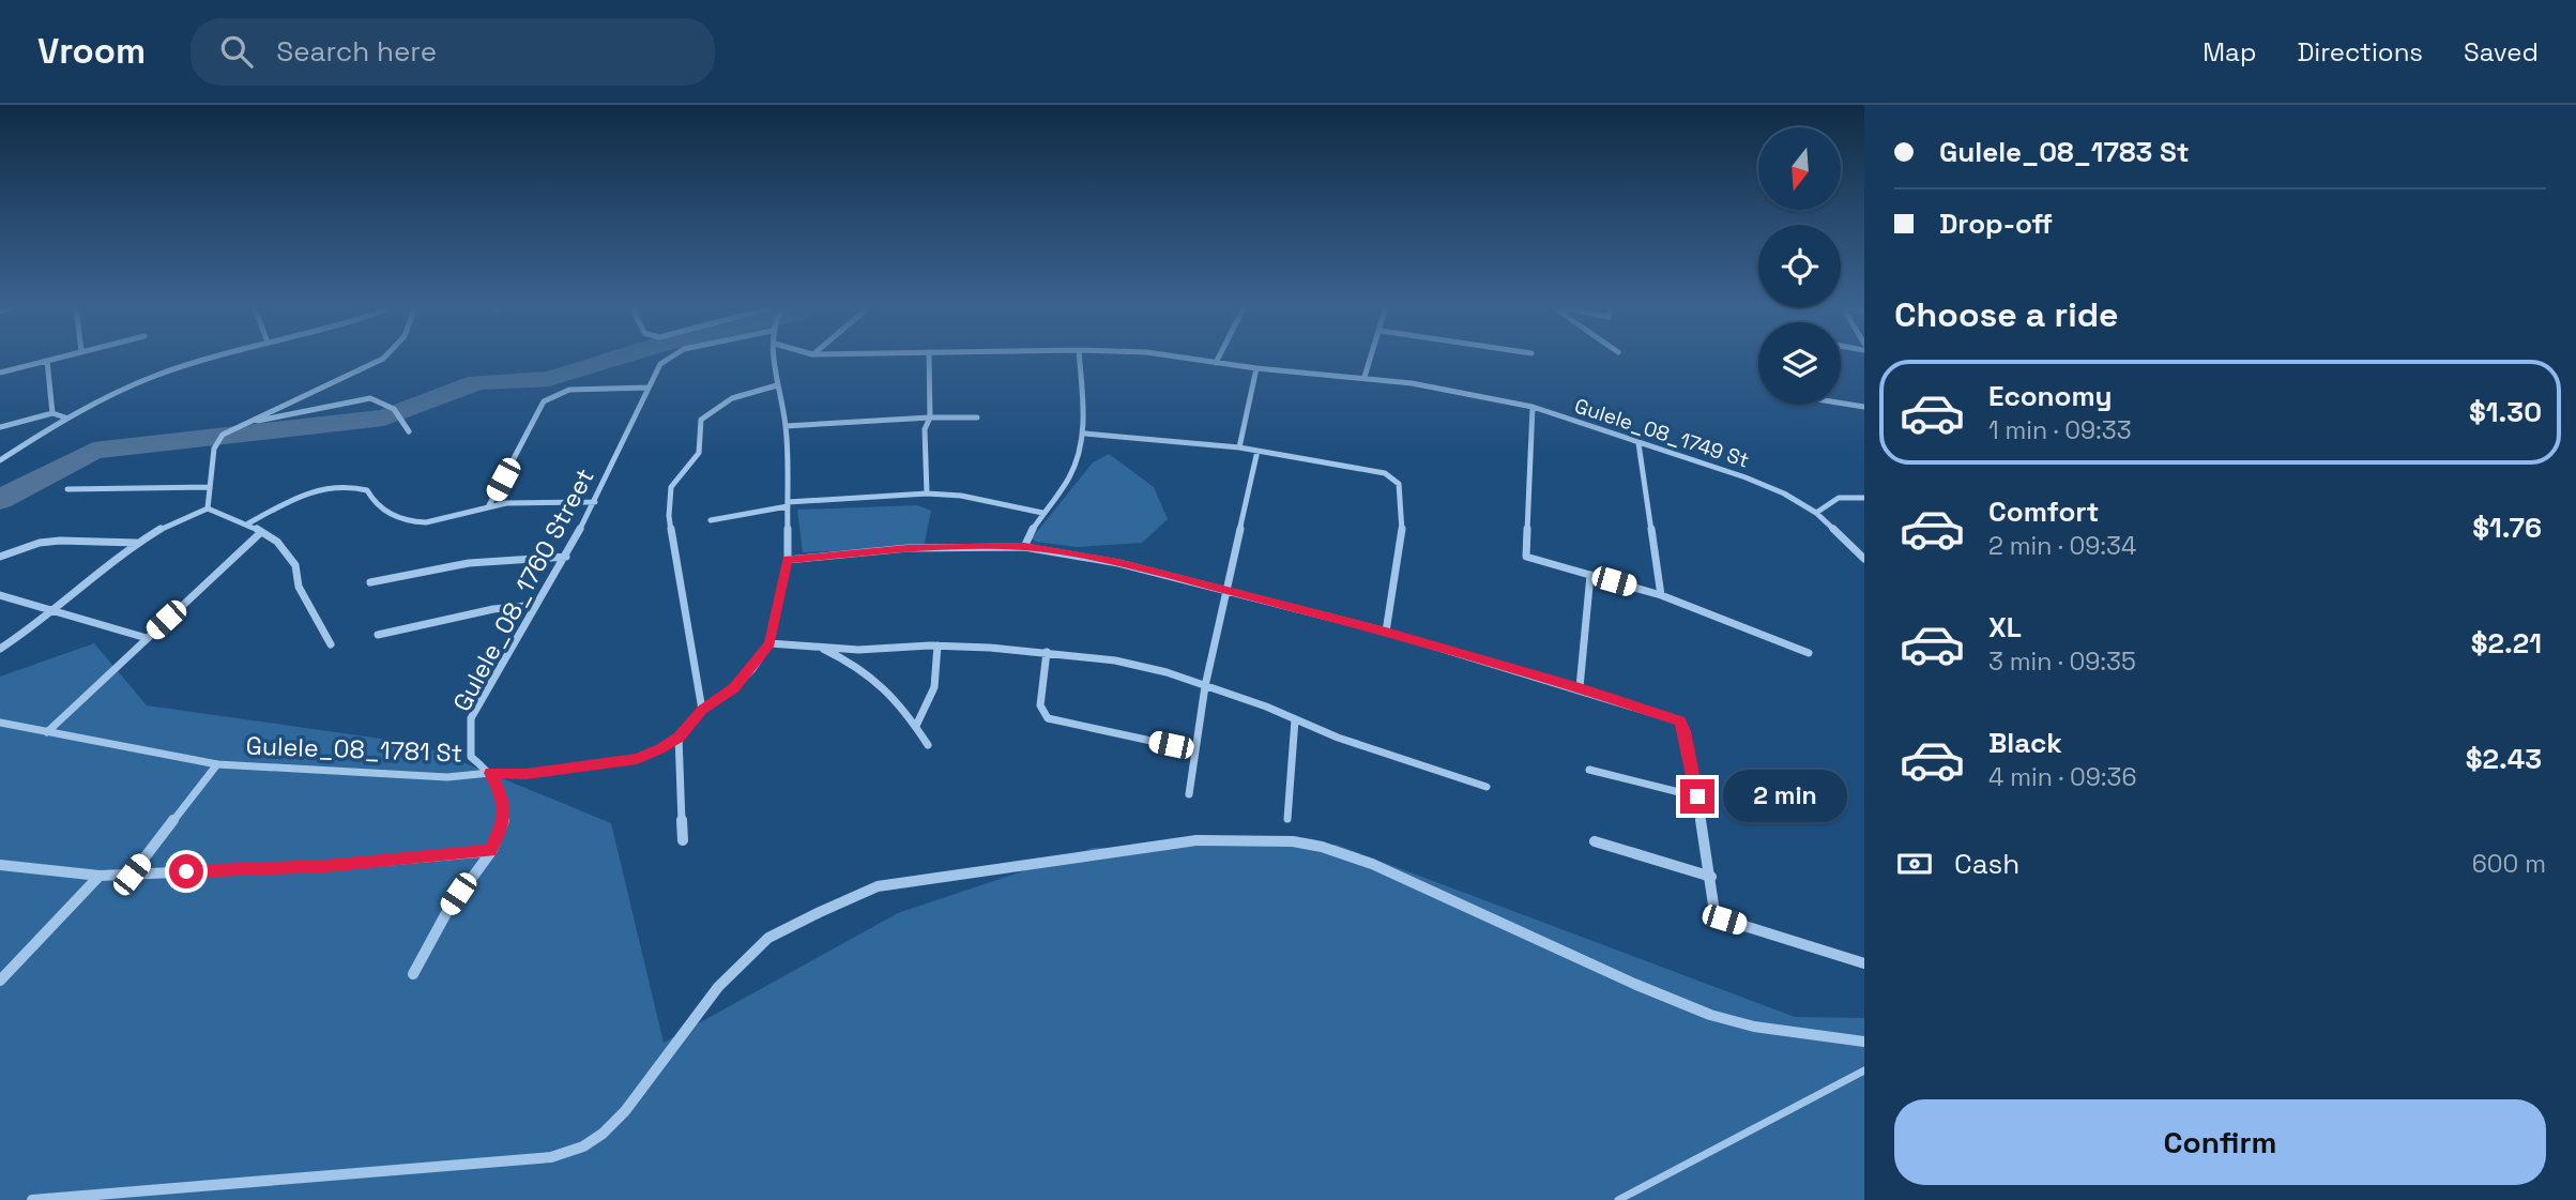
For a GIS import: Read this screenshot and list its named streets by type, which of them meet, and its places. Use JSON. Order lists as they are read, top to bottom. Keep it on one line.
{"streets":{"street":["Gulele_08_1749 St","Gulele_08_1760 Street","Gulele_08_1781 St"]},"crossings":[["Gulele_08_1760 Street","Gulele_08_1781 St"]],"north":"bottom","page":{"header":"Vroom","search":"Search here","nav":["Map","Directions","Saved"],"banner":["Gulele_08_1783 St","Drop-off"],"heading":"Choose a ride","list":[{"name":"Economy","note":"1 min · 09:33","value":"$1.30"},{"name":"Comfort","note":"2 min · 09:34","value":"$1.76"},{"name":"XL","note":"3 min · 09:35","value":"$2.21"},{"name":"Black","note":"4 min · 09:36","value":"$2.43"}],"bubble":"2 min","pay":["Cash","600 m"],"buttons":"Confirm"}}
